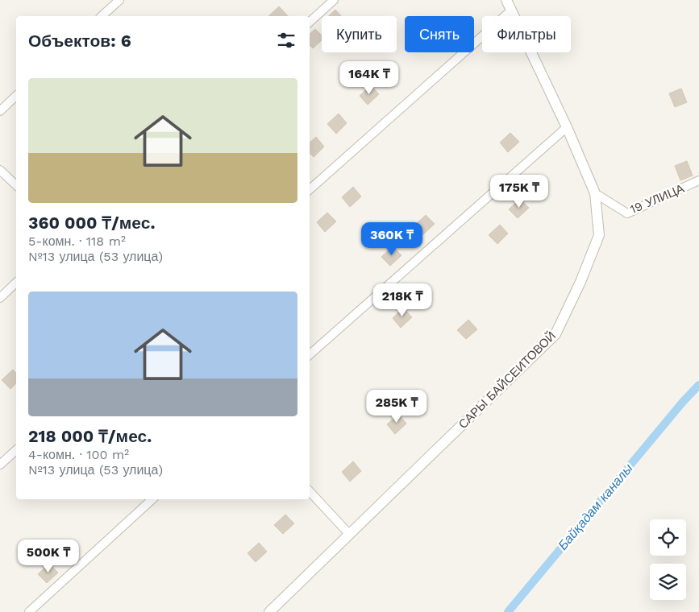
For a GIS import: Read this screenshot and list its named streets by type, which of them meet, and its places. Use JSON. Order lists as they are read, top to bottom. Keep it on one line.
{"streets":{"street":["19 УЛИЦА","САРЫ БАЙСЕИТОВОЙ"]},"crossings":[["19 УЛИЦА","САРЫ БАЙСЕИТОВОЙ"]],"water":["Байқадам каналы"],"page":{"chip":["Купить","Снять","Фильтры"],"heading":"Объектов: 6","price":["164K ₸","175K ₸","360K ₸","218K ₸","285K ₸","500K ₸"],"list":[{"name":"360 000 ₸/мес.","note":"5-комн. · 118 m² · №13 улица (53 улица)"},{"name":"218 000 ₸/мес.","note":"4-комн. · 100 m² · №13 улица (53 улица)"}]}}
